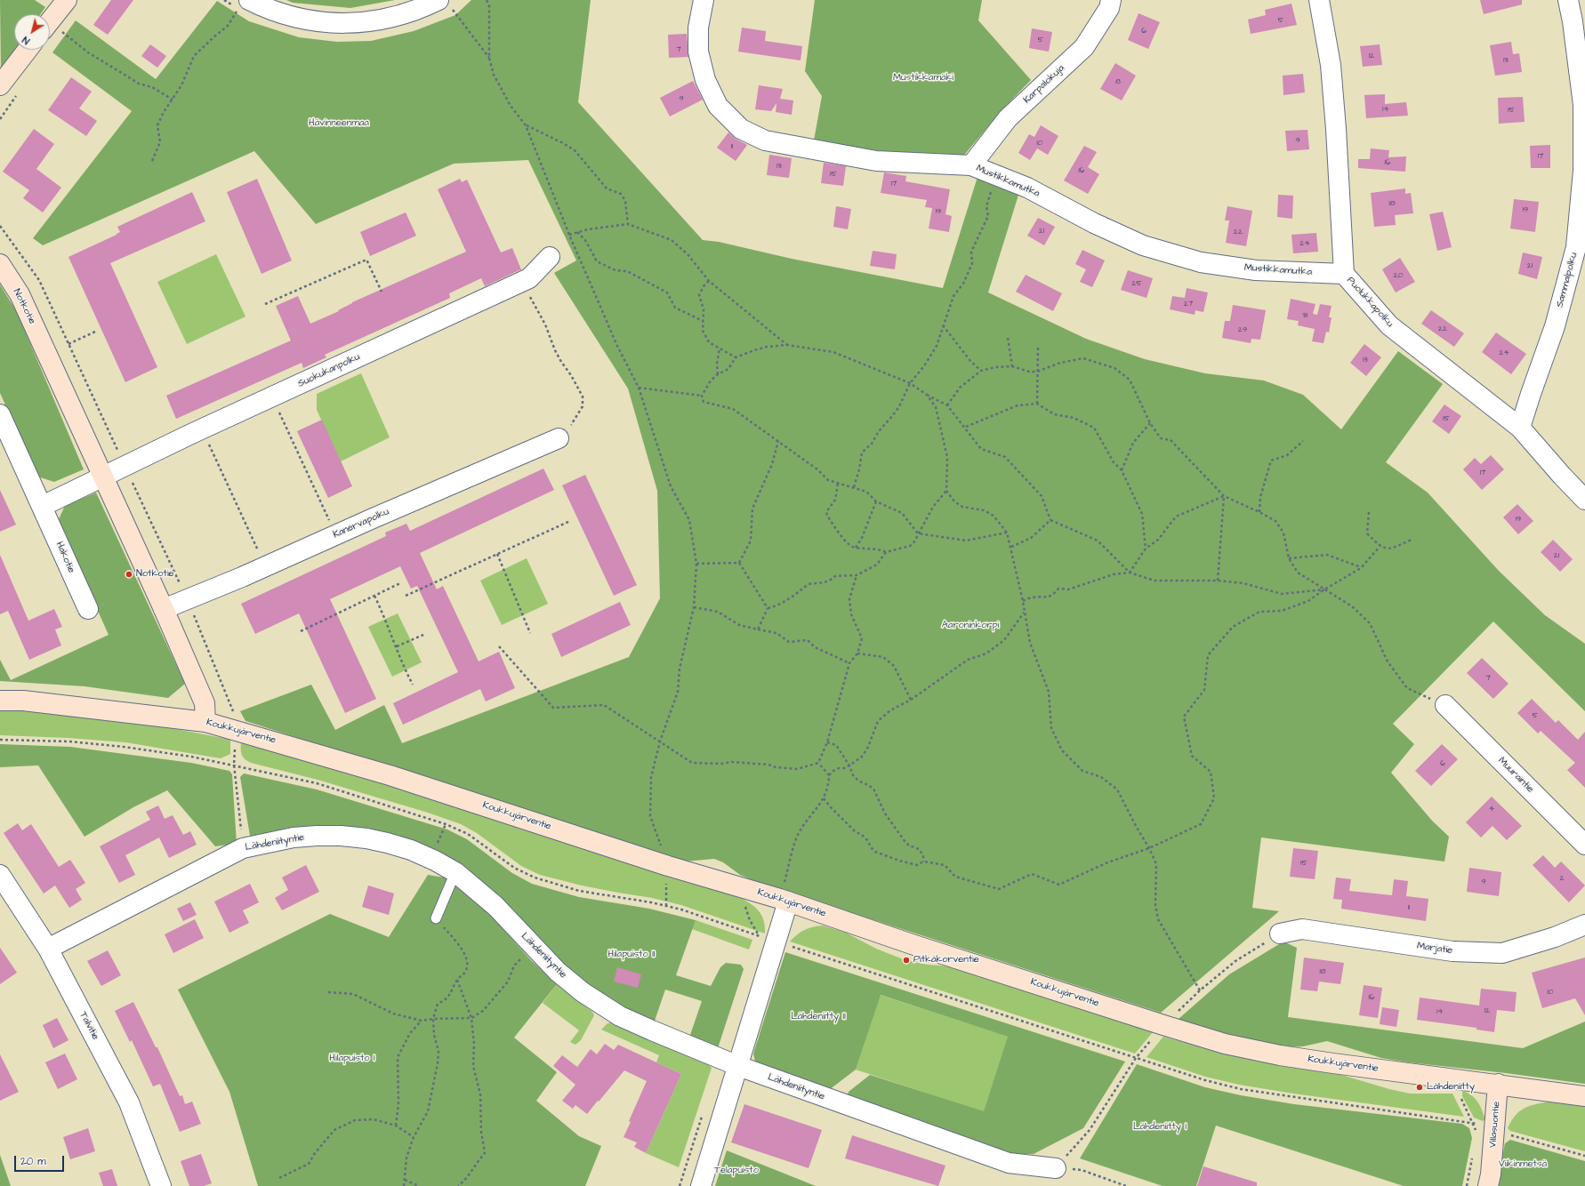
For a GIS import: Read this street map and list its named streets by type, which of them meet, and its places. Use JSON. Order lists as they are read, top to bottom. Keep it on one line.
{"streets":{"street":["Karpalokuja","Mustikkamutka","Sammalpolku","Puolukkapolku","Notkotie","Suokukanpolku","Kanervapolku","Hakotie","Koukkujärventie","Muuraintie","Lähdeniityntie","Marjatie","Talvitie","Villasuontie"]},"crossings":[["Karpalokuja","Mustikkamutka"],["Mustikkamutka","Puolukkapolku"],["Sammalpolku","Puolukkapolku"],["Notkotie","Suokukanpolku"],["Notkotie","Kanervapolku"],["Notkotie","Koukkujärventie"],["Koukkujärventie","Villasuontie"],["Lähdeniityntie","Talvitie"]],"parks":["Mustikkamäki","Hävinneenmaa","Aaroninkorpi","Hilapuisto II","Lähdeniitty II","Hilapuisto I","Lähdeniitty I","Viikinmetsä","Telapuisto"],"places":["Notkotie","Pitkäkorventie","Lähdeniitty"],"house_numbers":["5","6","5","7","12","13","8","9","14","15","9","10","11","17","16","13","16","15","17","18","19","19","21","22","24","21","20","25","27","31","22","29","24","13","15","17","19","21","7","5","6","4","15","2","9","11","18","10","16","12","14"],"scale_bar":"20 m","north":"bottom left"}
